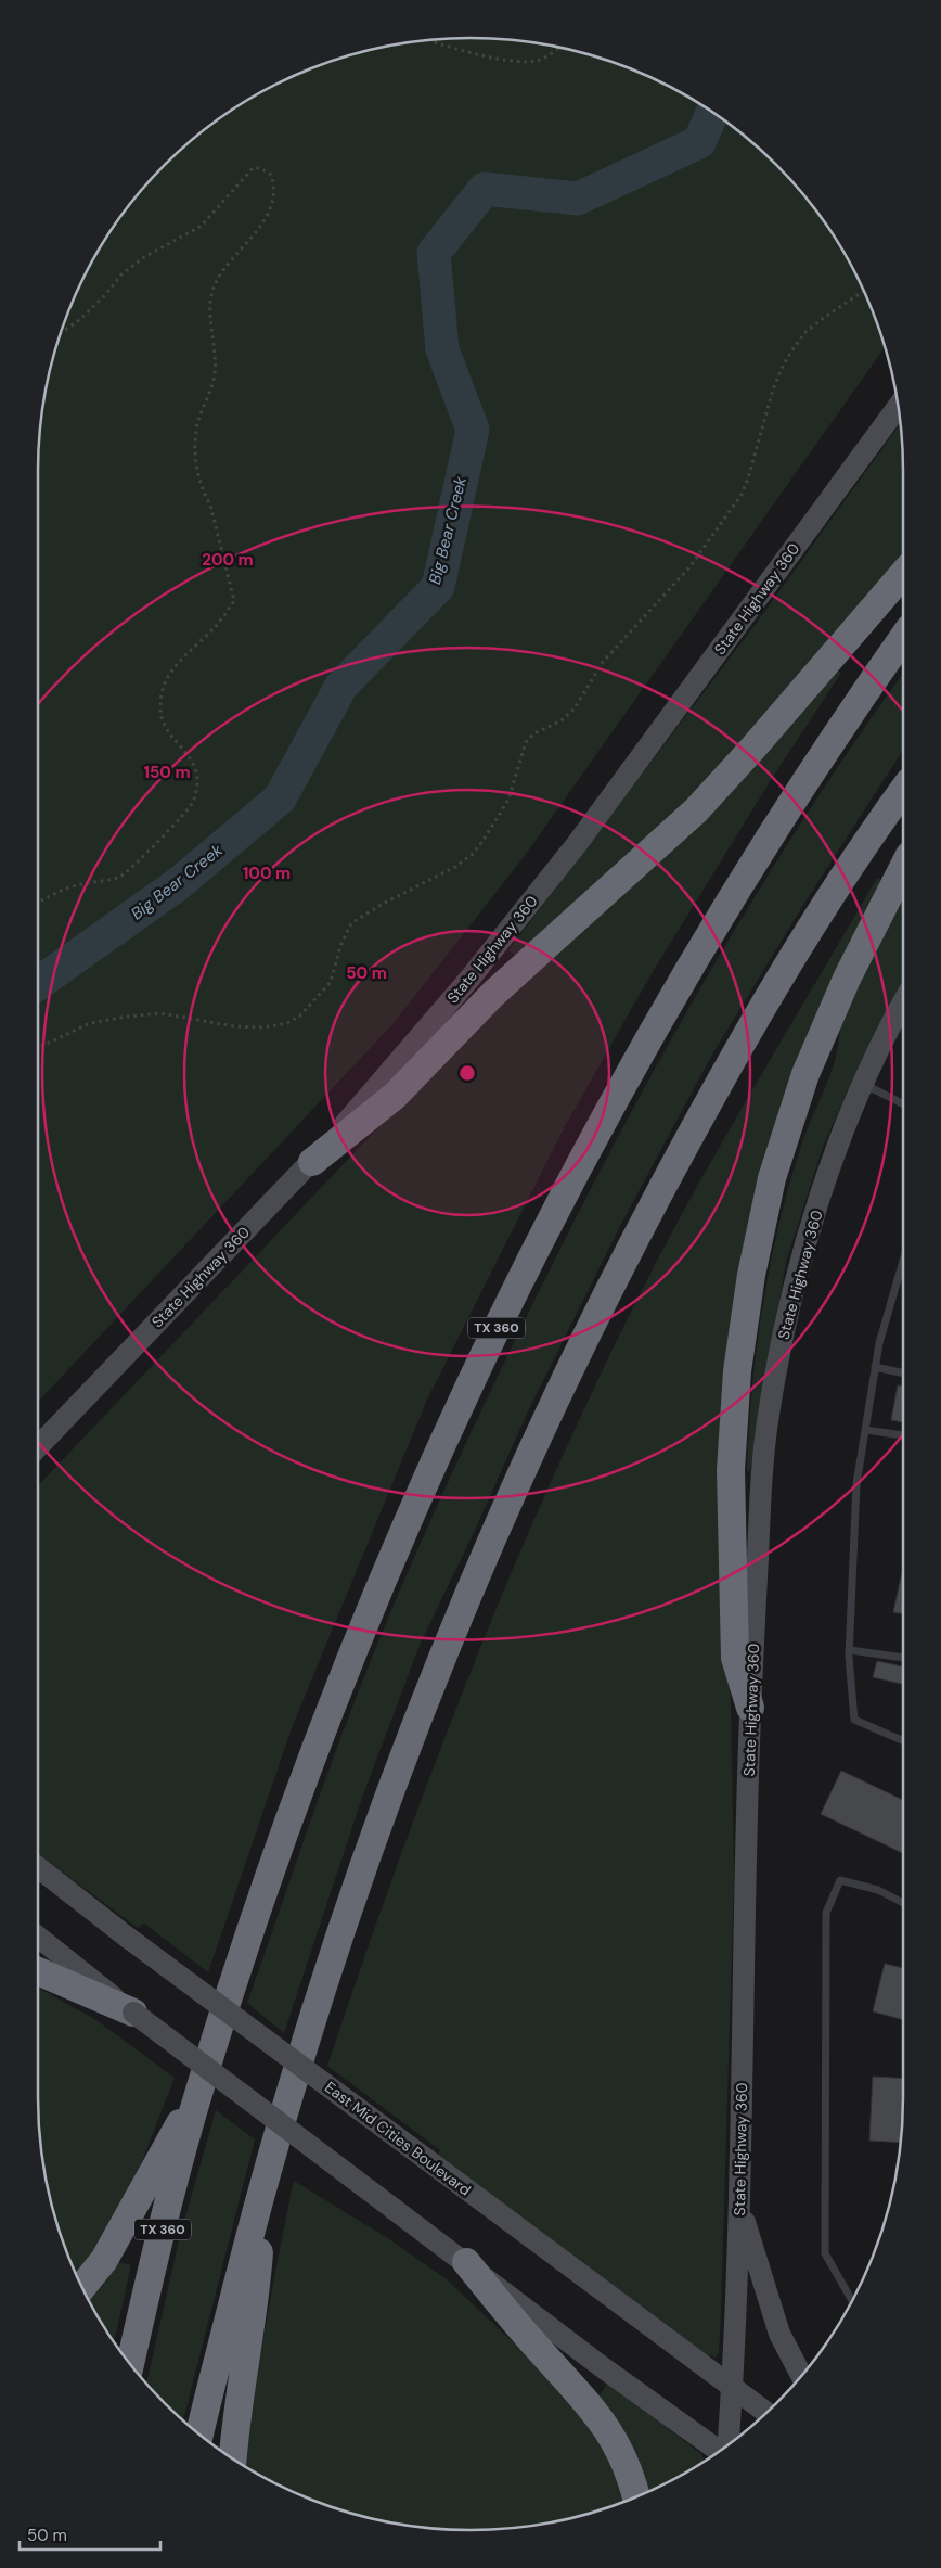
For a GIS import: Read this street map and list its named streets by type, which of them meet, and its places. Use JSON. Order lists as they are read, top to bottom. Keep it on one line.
{"streets":{"highway":["TX 360"],"main road":["State Highway 360","East Mid Cities Boulevard"]},"crossings":[["State Highway 360","East Mid Cities Boulevard"]],"water":["Big Bear Creek"],"scale_bar":"50 m","rings":["200 m","150 m","100 m","50 m"]}
